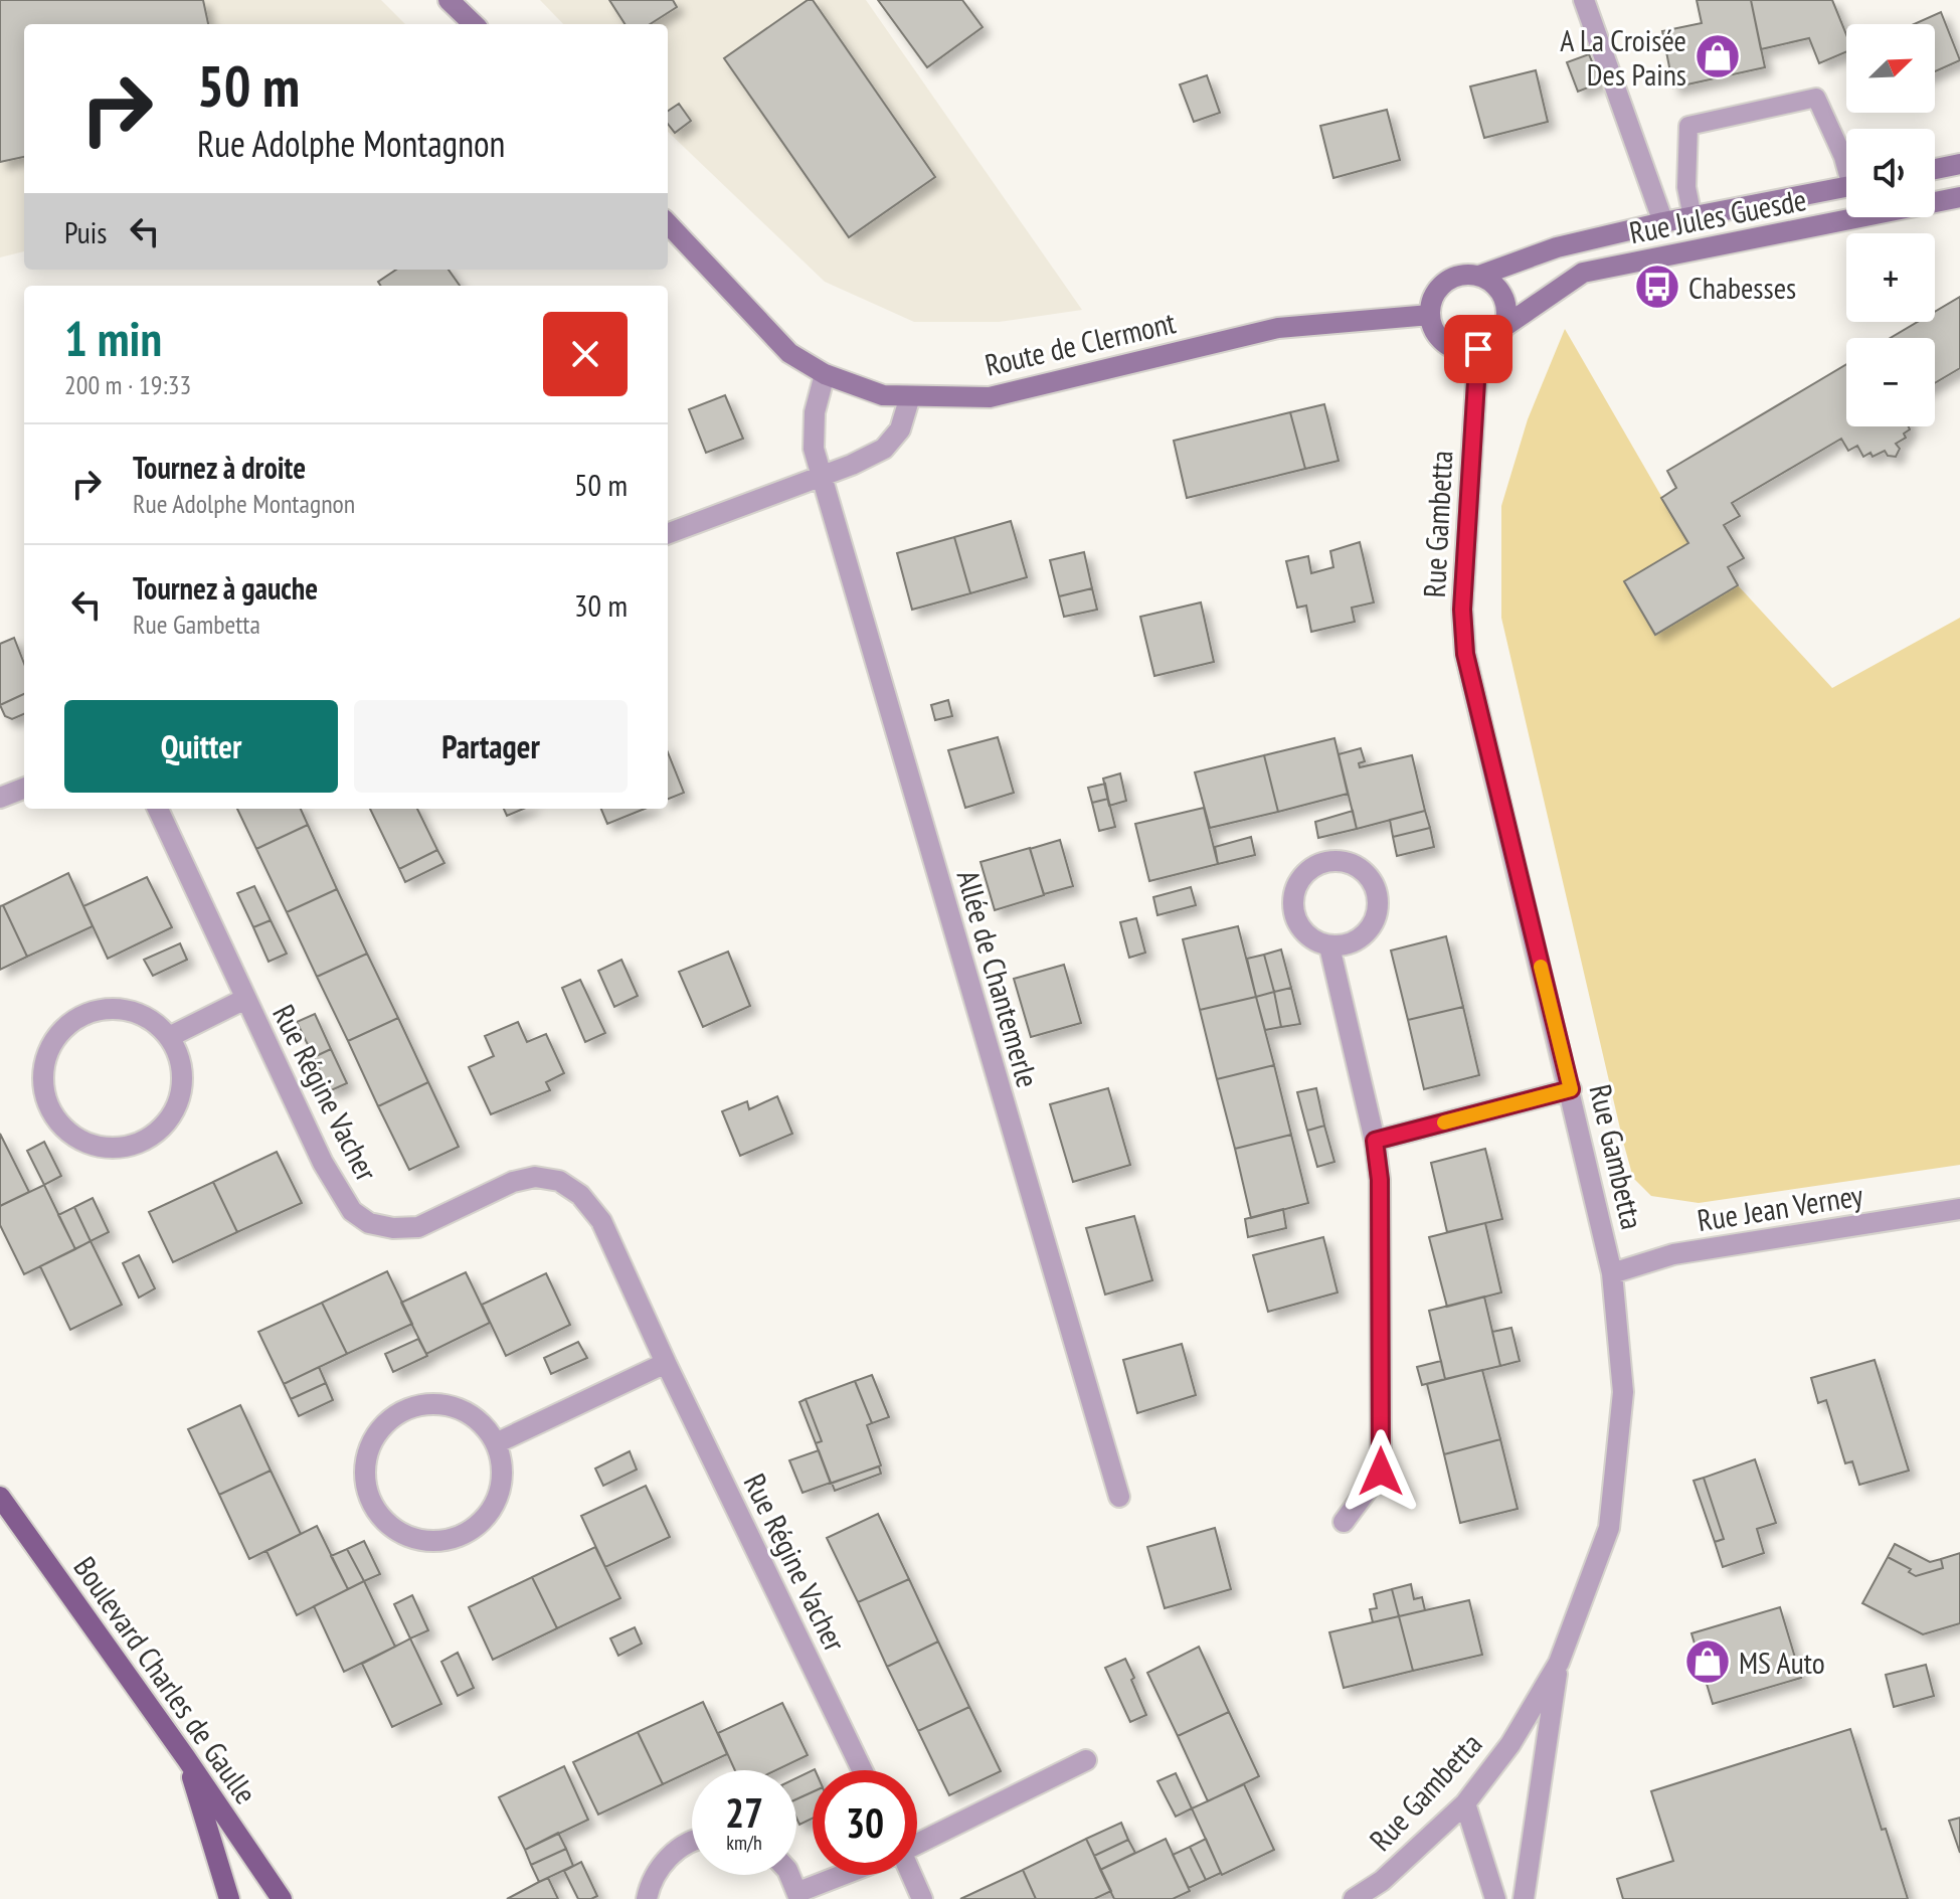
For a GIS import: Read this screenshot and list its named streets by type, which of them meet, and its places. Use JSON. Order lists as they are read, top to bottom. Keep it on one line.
{"streets":{"main road":["Rue Jules Guesde","Route de Clermont","Boulevard Charles de Gaulle"],"street":["Rue Gambetta","Allée de Chantemerle","Rue Régine Vacher","Rue Jean Verney"]},"crossings":[["Rue Jules Guesde","Route de Clermont"],["Rue Jules Guesde","Rue Gambetta"],["Route de Clermont","Rue Gambetta"],["Route de Clermont","Allée de Chantemerle"],["Rue Gambetta","Rue Jean Verney"]],"places":{"shop":["A La Croisée Des Pains","MS Auto"],"bus stop":["Chabesses"]},"north":"top right","page":{"map_buttons":["+","−"],"turn":["50 m","Rue Adolphe Montagnon"],"then":"Puis","heading":["1 min","200 m · 19:33"],"list":[{"name":"Tournez à droite","note":"Rue Adolphe Montagnon","value":"50 m"},{"name":"Tournez à gauche","note":"Rue Gambetta","value":"30 m"}],"buttons":["Quitter","Partager"],"speed":"27 km/h","limit":"30"}}
